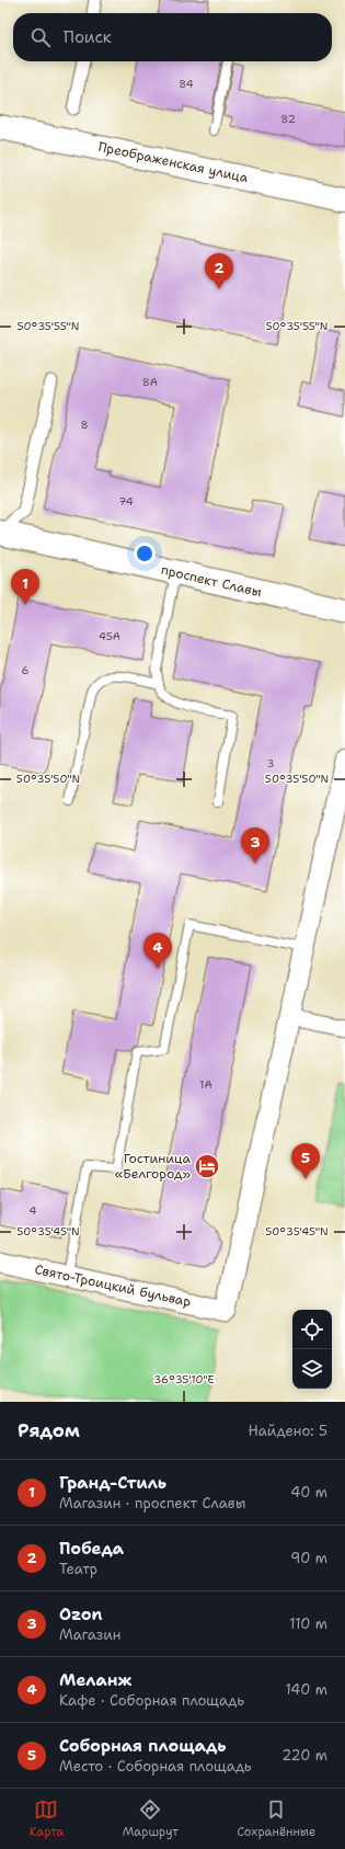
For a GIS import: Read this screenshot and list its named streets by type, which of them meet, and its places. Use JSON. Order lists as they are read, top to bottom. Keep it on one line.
{"streets":{"main road":["Преображенская улица","проспект Славы"],"street":["Свято-Троицкий бульвар"]},"places":{"hotel":["Гостиница «Белгород»"]},"house_numbers":["84","82","8А","8","74","45А","6","3","1А","4"],"page":{"search":"Поиск","pins":["2","1","3","4","5"],"heading":["Рядом","Найдено: 5"],"list":[{"mark":"1","name":"Гранд-Стиль","note":"Магазин · проспект Славы","value":"40 m"},{"mark":"2","name":"Победа","note":"Театр","value":"90 m"},{"mark":"3","name":"Ozon","note":"Магазин","value":"110 m"},{"mark":"4","name":"Меланж","note":"Кафе · Соборная площадь","value":"140 m"},{"mark":"5","name":"Соборная площадь","note":"Место · Соборная площадь","value":"220 m"}],"nav":["Карта","Маршрут","Сохранённые"]},"coordinates":["50°35'55\"N","50°35'50\"N","50°35'45\"N","36°35'10\"E"]}
